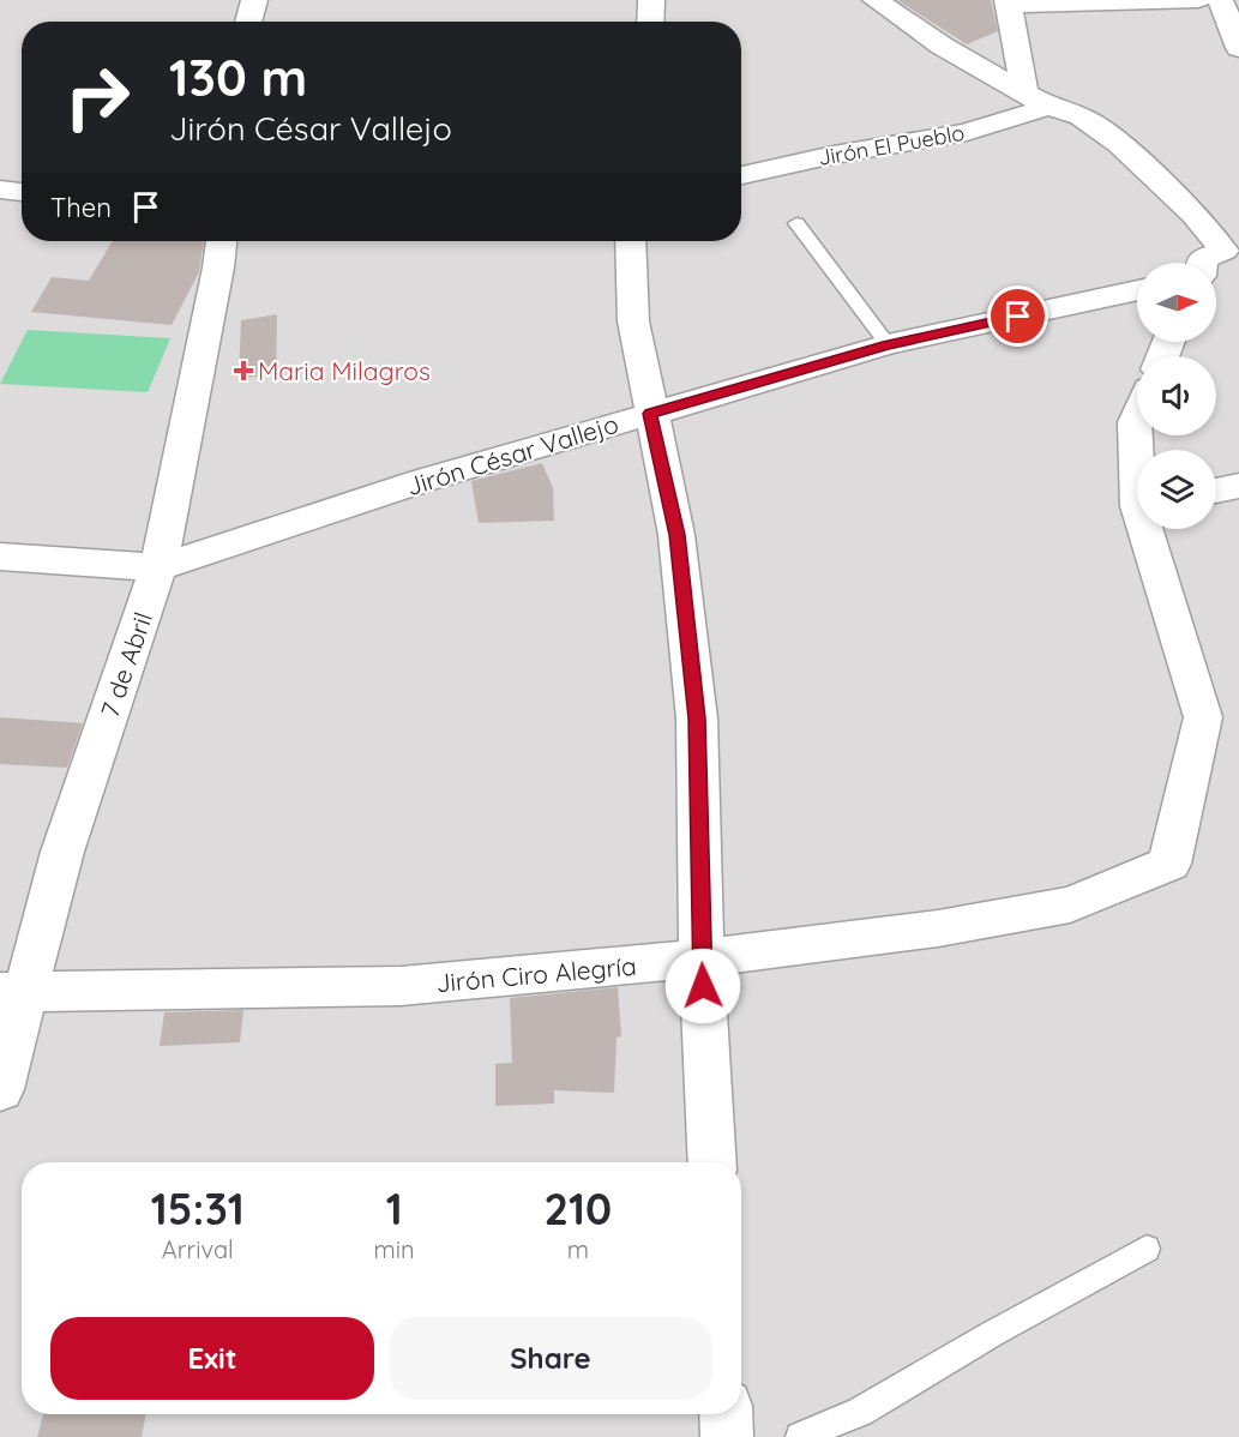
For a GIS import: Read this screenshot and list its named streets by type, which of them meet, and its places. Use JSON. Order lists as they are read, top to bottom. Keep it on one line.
{"streets":{"street":["Jirón El Pueblo","Jirón César Vallejo","7 de Abril","Jirón Ciro Alegría"]},"crossings":[["Jirón César Vallejo","7 de Abril"],["7 de Abril","Jirón Ciro Alegría"]],"places":{"health":["Maria Milagros"]},"north":"right","page":{"turn":["130 m","Jirón César Vallejo"],"then":"Then","eta":["15:31","Arrival","1","min","210","m"],"buttons":["Exit","Share"]}}
